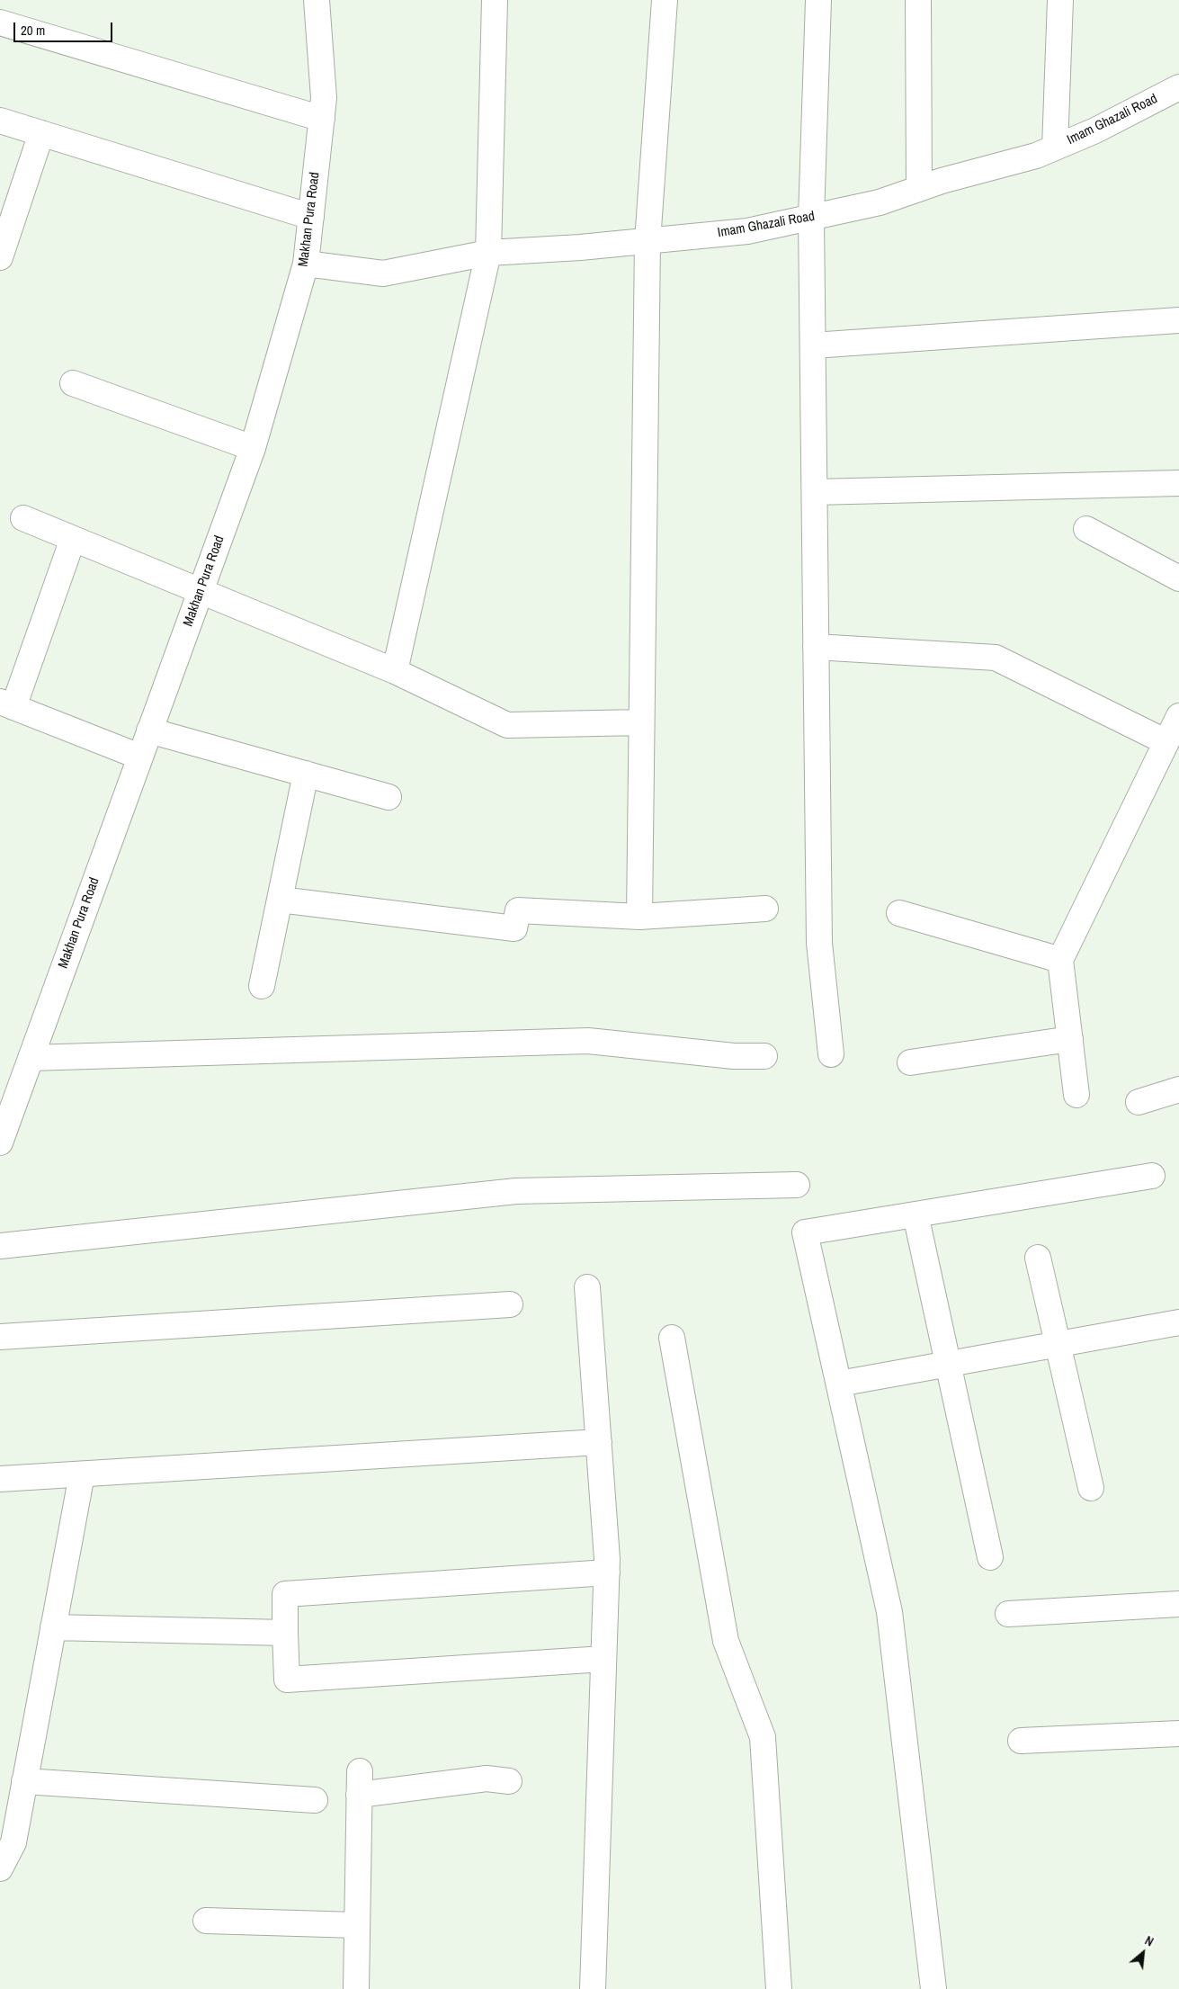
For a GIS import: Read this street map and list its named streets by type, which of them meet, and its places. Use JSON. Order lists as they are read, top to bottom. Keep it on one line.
{"streets":{"street":["Imam Ghazali Road","Makhan Pura Road"]},"crossings":[["Imam Ghazali Road","Makhan Pura Road"]],"scale_bar":"20 m","north":"top right"}
